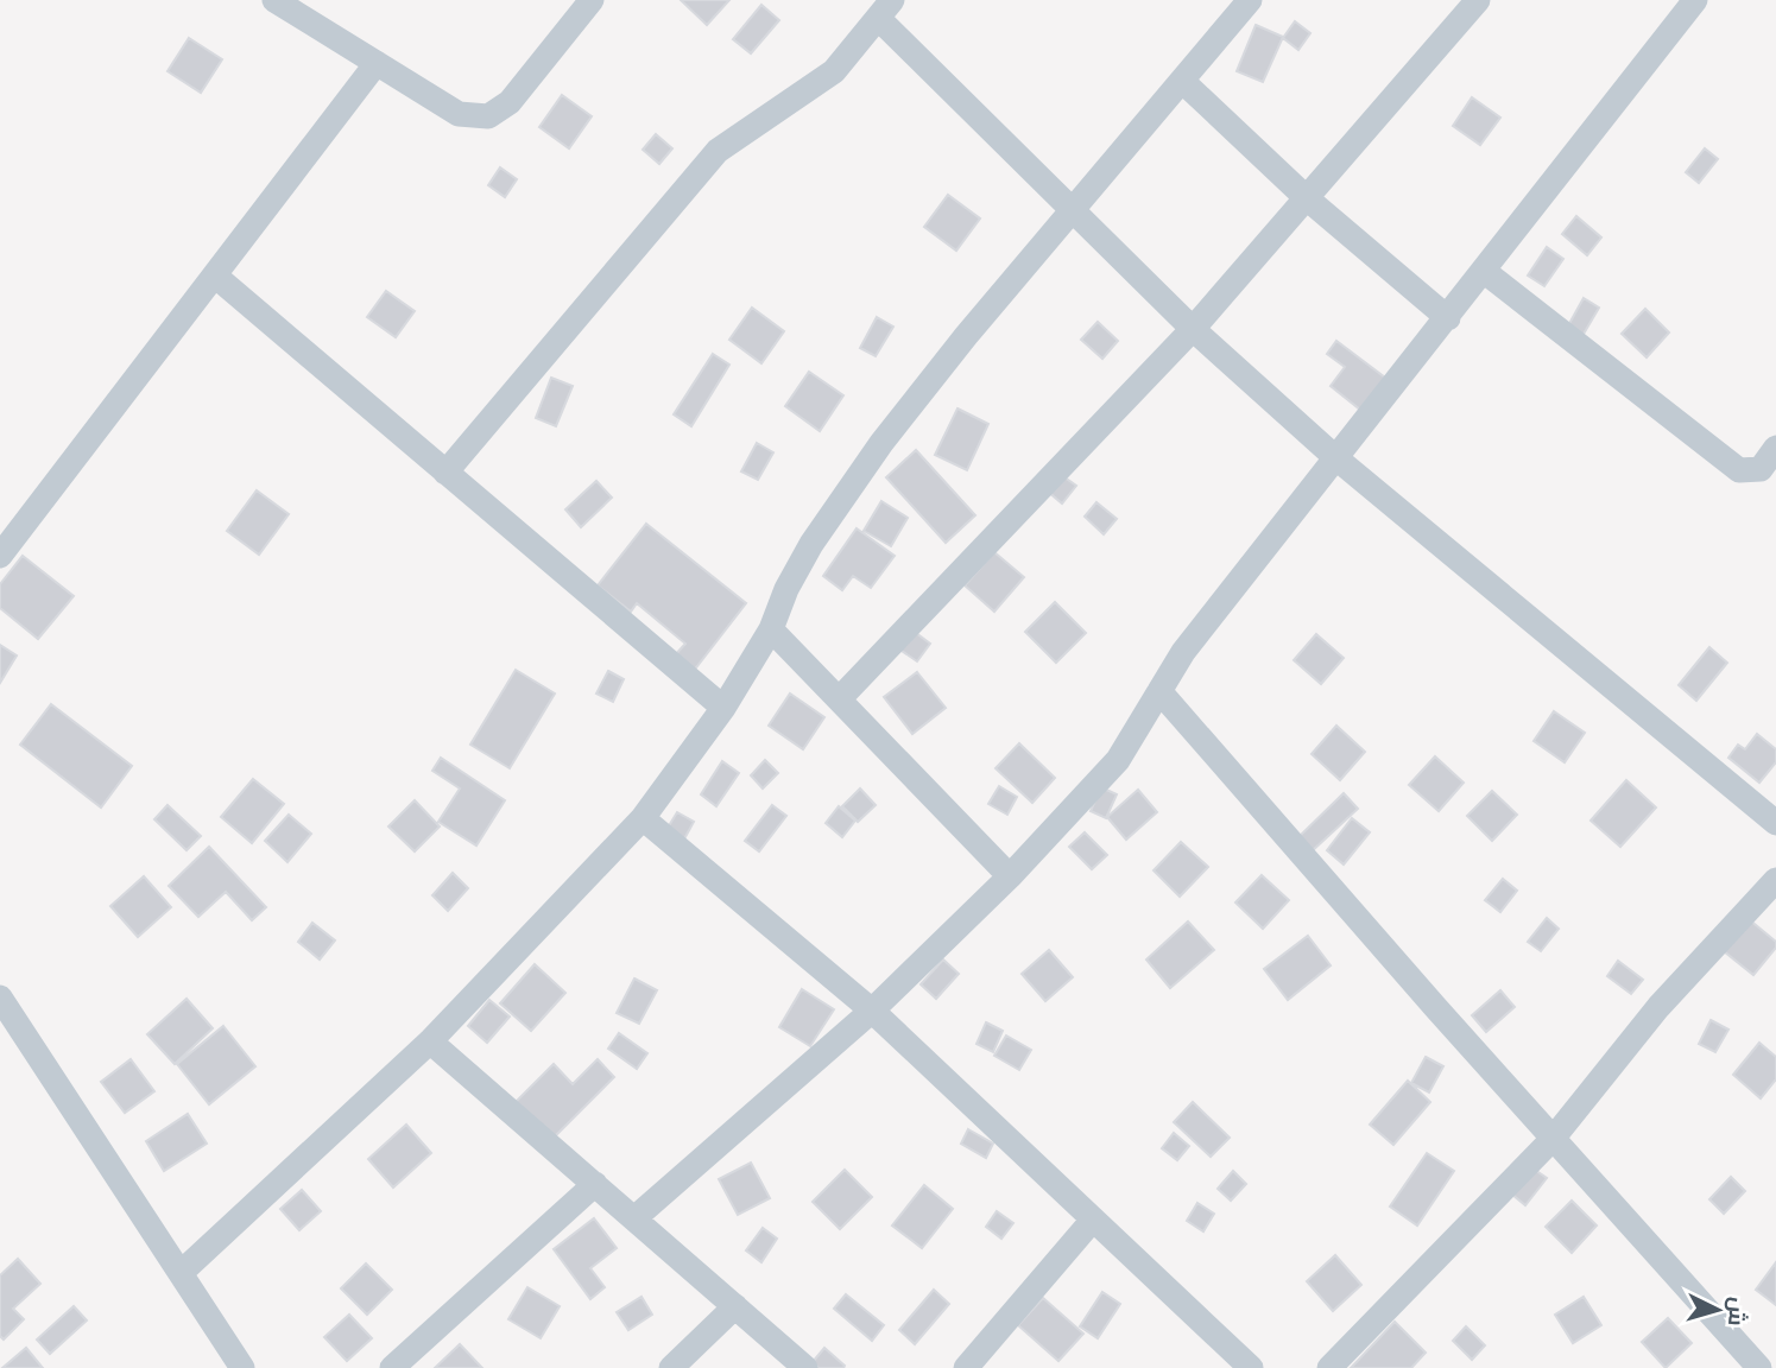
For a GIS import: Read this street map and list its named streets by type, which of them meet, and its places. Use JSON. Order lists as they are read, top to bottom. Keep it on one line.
{"north":"right"}
